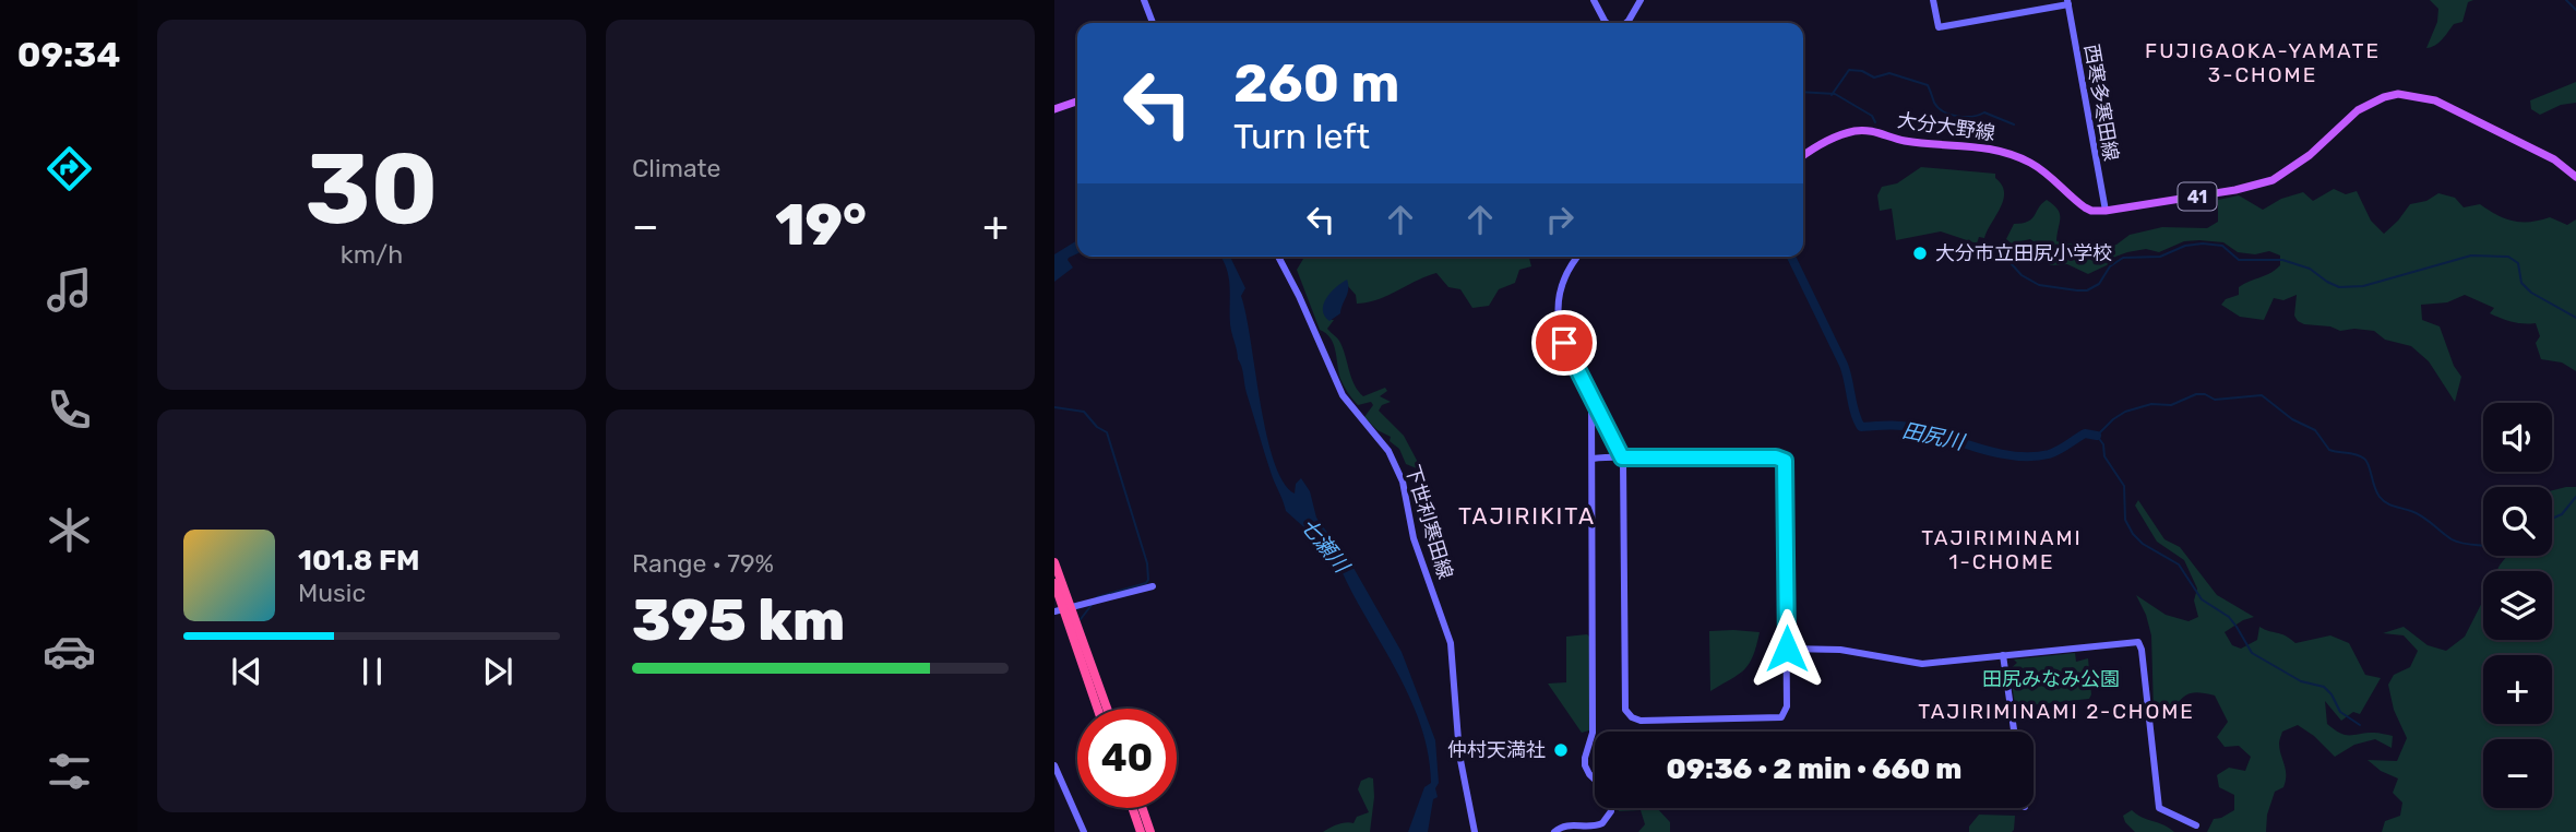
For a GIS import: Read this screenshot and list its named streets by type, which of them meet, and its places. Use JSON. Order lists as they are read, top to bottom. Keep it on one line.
{"streets":{"main road":["大分大野線","41"],"street":["西寒多寒田線","下世利寒田線"]},"crossings":[["西寒多寒田線","大分大野線"],["西寒多寒田線","41"],["大分大野線","41"]],"districts":["FUJIGAOKA-YAMATE 3-CHOME","TAJIRIKITA","TAJIRIMINAMI 1-CHOME","TAJIRIMINAMI 2-CHOME"],"water":["田尻川","七瀬川"],"parks":["田尻みなみ公園"],"places":["大分市立田尻小学校","仲村天満社"],"page":{"tabs":"09:34","tile":[["30","km/h"],"Climate",["Range · 79%","395 km"]],"turn":["260 m","Turn left"],"heat":["−","19°","+"],"map_buttons":["+","−"],"song":["101.8 FM","Music"],"limit":"40","trip":"09:36 · 2 min · 660 m"}}
